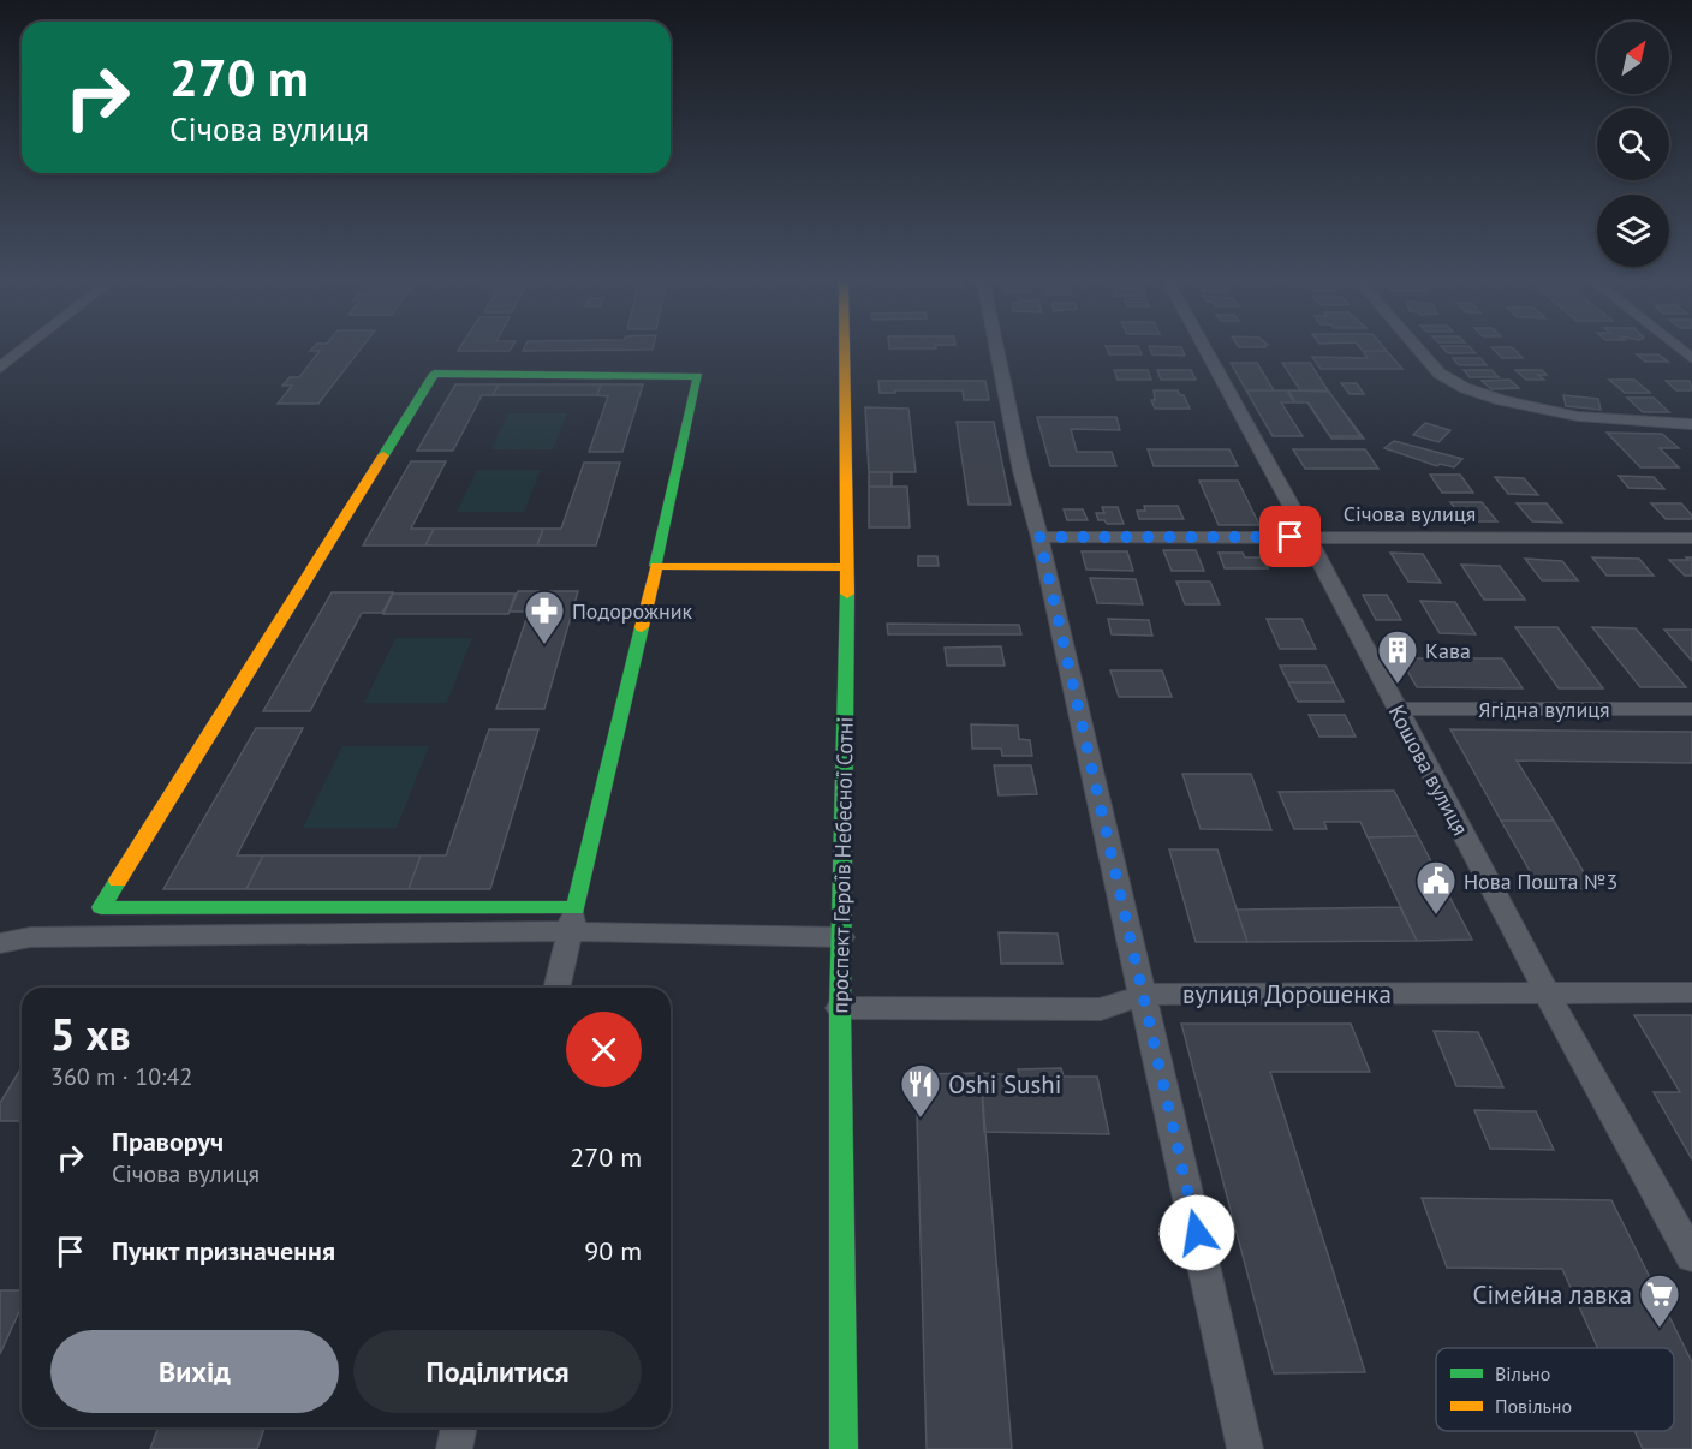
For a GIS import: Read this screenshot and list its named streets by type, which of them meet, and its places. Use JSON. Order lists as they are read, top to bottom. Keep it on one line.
{"streets":{"street":["Січова вулиця","Ягідна вулиця","Кошова вулиця","проспект Героїв Небесної Сотні","вулиця Дорошенка"]},"crossings":[["Січова вулиця","Кошова вулиця"],["Ягідна вулиця","Кошова вулиця"],["Кошова вулиця","вулиця Дорошенка"],["проспект Героїв Небесної Сотні","вулиця Дорошенка"]],"places":{"pharmacy":["Подорожник"],"building":["Кава"],"public building":["Нова Пошта №3"],"restaurant":["Oshi Sushi"],"supermarket":["Сімейна лавка"]},"legend":["Вільно","Повільно"],"north":"top right","page":{"turn":["270 m","Січова вулиця"],"heading":["5 хв","360 m · 10:42"],"list":[{"name":"Праворуч","note":"Січова вулиця","value":"270 m"},{"name":"Пункт призначення","value":"90 m"}],"buttons":["Вихід","Поділитися"]}}
